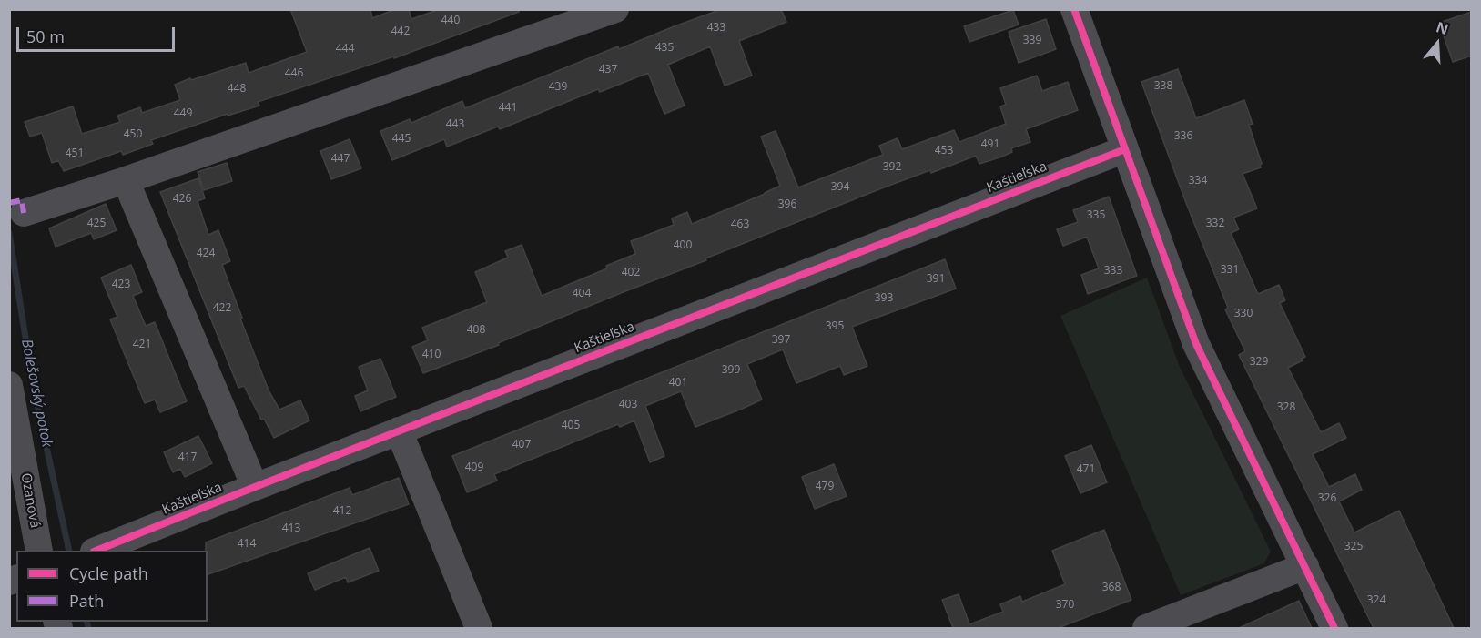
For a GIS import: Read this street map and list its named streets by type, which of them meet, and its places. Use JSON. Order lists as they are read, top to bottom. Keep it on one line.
{"streets":{"street":["Kaštieľska","Ozanová"]},"water":["Bolešovský potok"],"house_numbers":["440","433","442","339","435","444","437","446","338","439","448","441","449","443","450","336","445","491","453","451","447","392","334","394","426","396","335","425","332","463","400","424","331","333","402","391","423","404","393","422","330","395","408","397","421","410","329","399","401","403","328","405","407","417","409","471","479","326","412","413","414","325","368","324","370"],"legend":["Cycle path","Path"],"scale_bar":"50 m","north":"top"}
